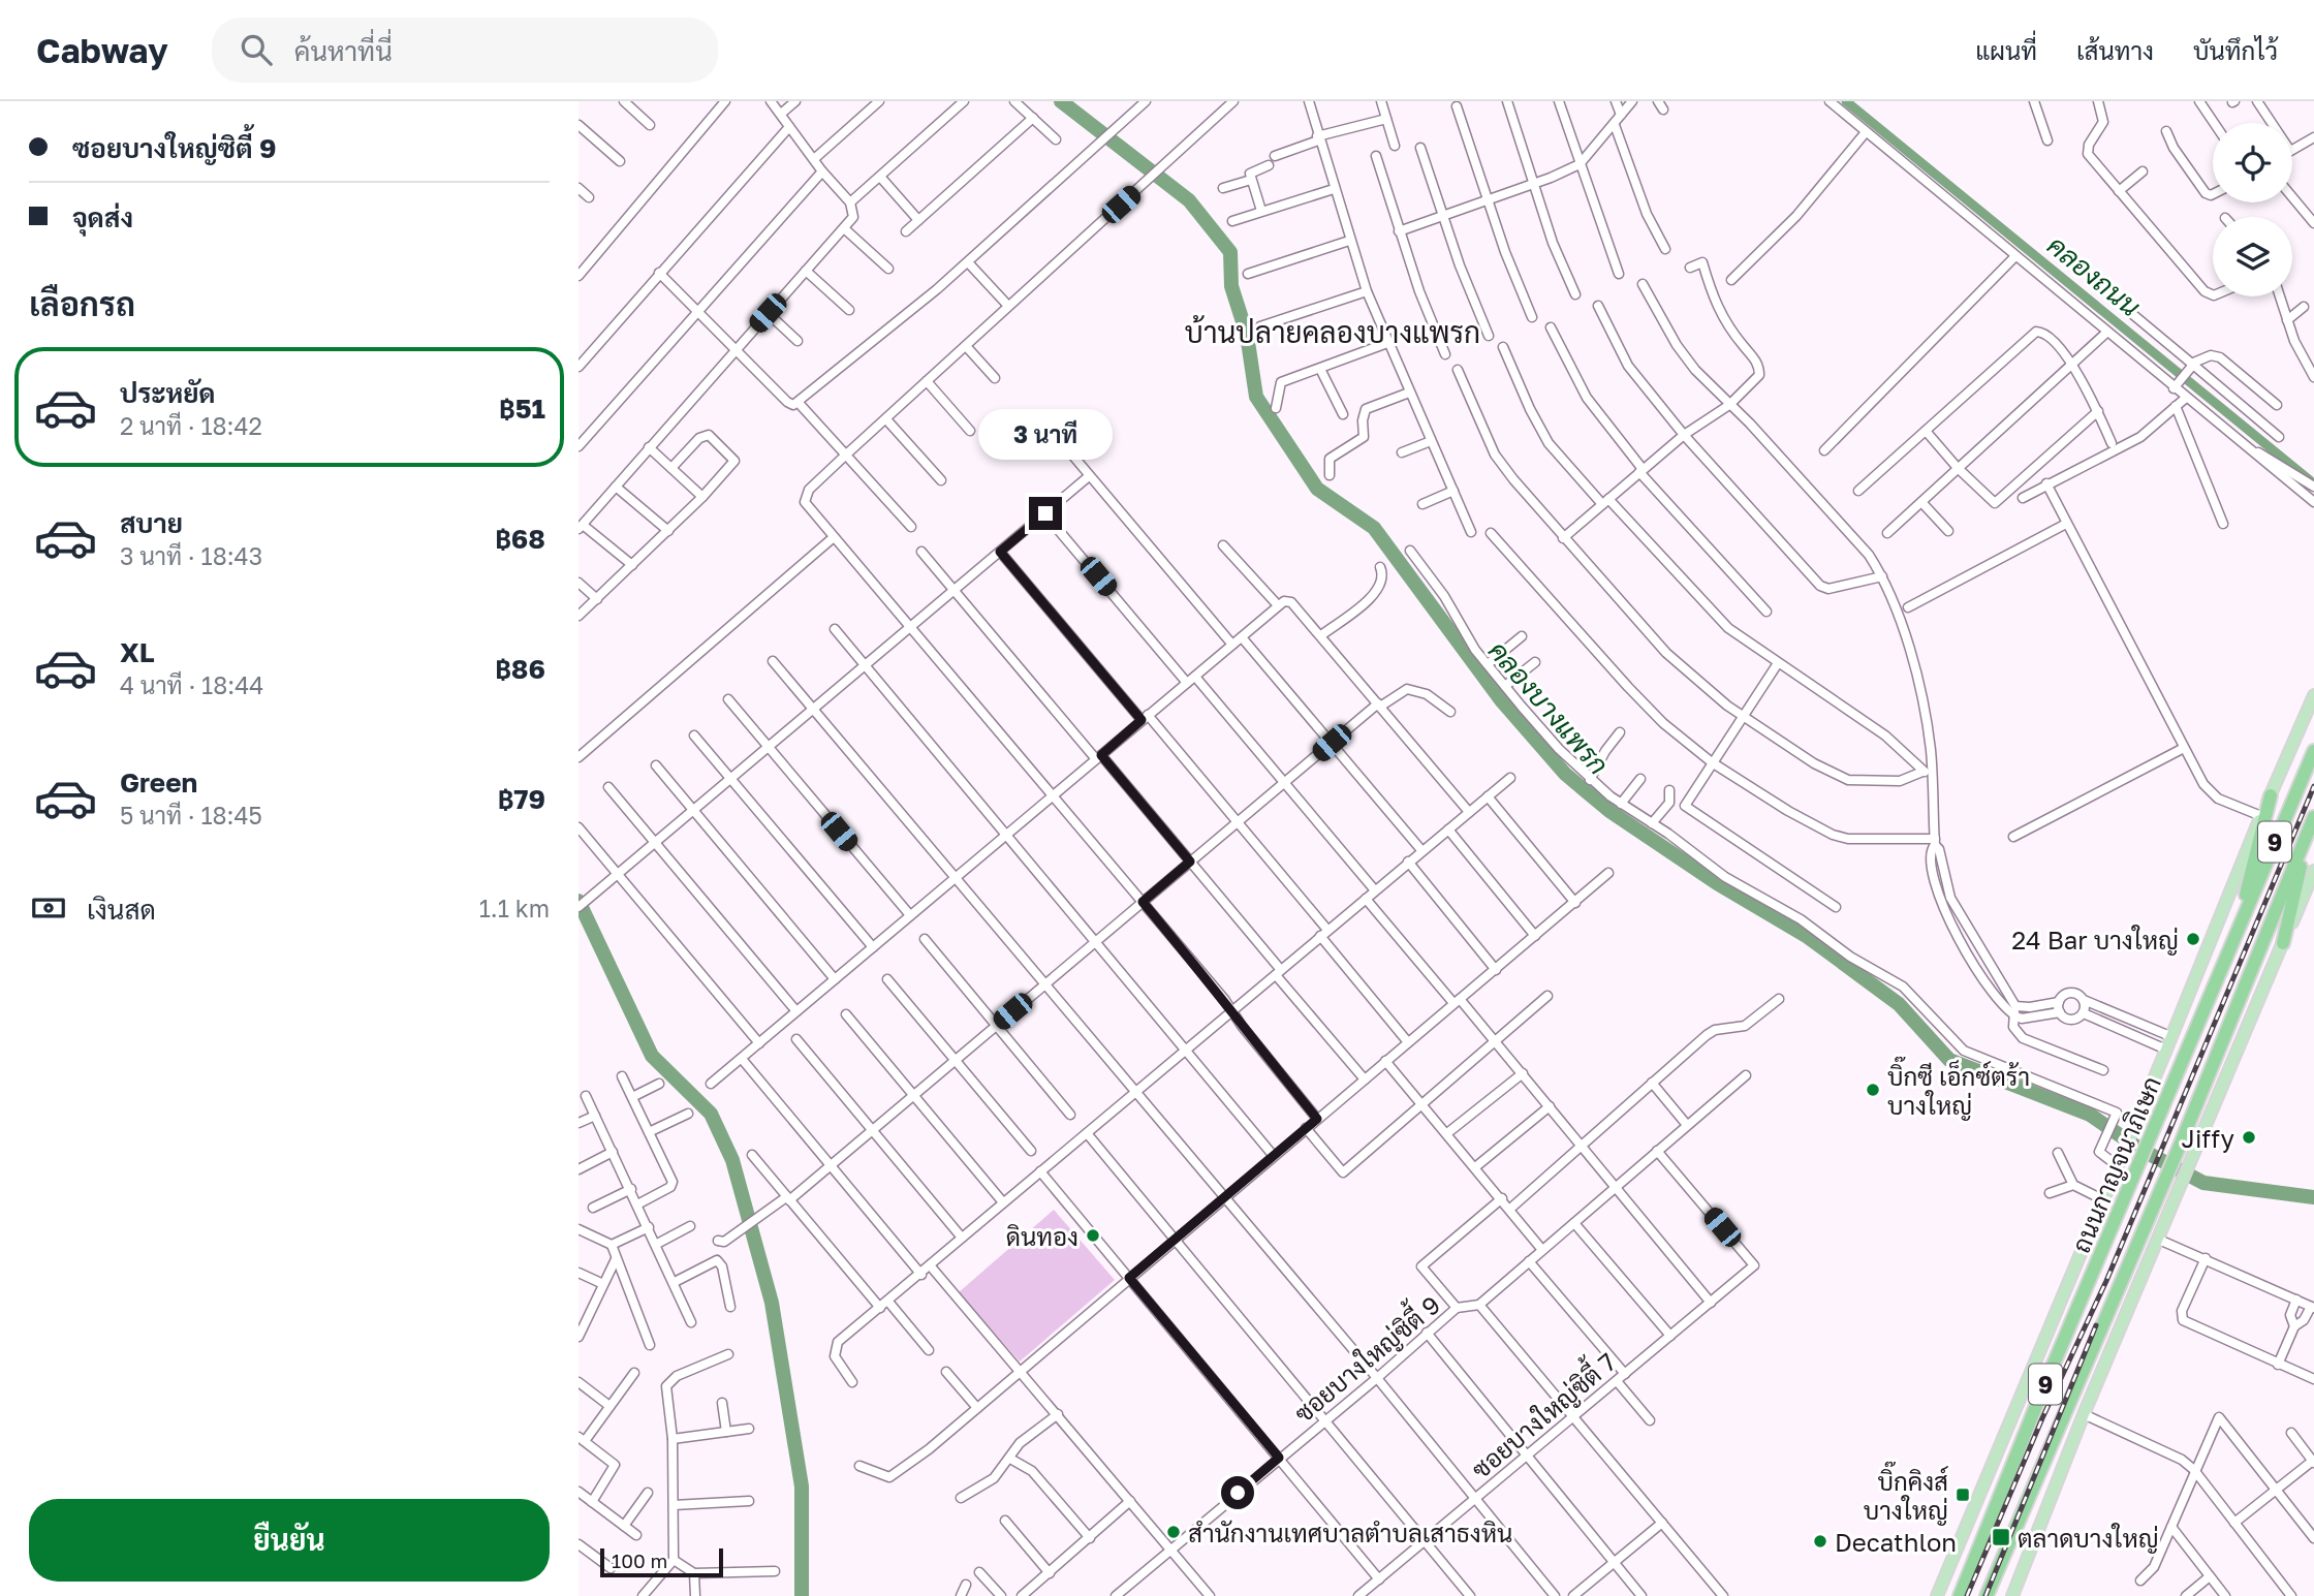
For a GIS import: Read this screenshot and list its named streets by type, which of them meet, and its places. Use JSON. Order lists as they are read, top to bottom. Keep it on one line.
{"streets":{"highway":["9","ถนนกาญจนาภิเษก"],"street":["ซอยบางใหญ่ซิตี้ 9","ซอยบางใหญ่ซิตี้ 7"]},"crossings":[["ซอยบางใหญ่ซิตี้ 9","ซอยบางใหญ่ซิตี้ 7"]],"districts":["บ้านปลายคลองบางแพรก"],"water":["คลองถนน","คลองบางแพรก"],"places":{"other":["24 Bar บางใหญ่","บิ๊กซี เอ็กซ์ตร้า บางใหญ่","Jiffy","ดินทอง","สำนักงานเทศบาลตำบลเสาธงหิน","Decathlon"],"transit":["บิ๊กคิงส์ บางใหญ่","ตลาดบางใหญ่"]},"scale_bar":"100 m","page":{"header":"Cabway","search":"ค้นหาที่นี่","nav":["แผนที่","เส้นทาง","บันทึกไว้"],"banner":["ซอยบางใหญ่ซิตี้ 9","จุดส่ง"],"heading":"เลือกรถ","list":[{"name":"ประหยัด","note":"2 นาที · 18:42","value":"฿51"},{"name":"สบาย","note":"3 นาที · 18:43","value":"฿68"},{"name":"XL","note":"4 นาที · 18:44","value":"฿86"},{"name":"Green","note":"5 นาที · 18:45","value":"฿79"}],"bubble":"3 นาที","pay":["เงินสด","1.1 km"],"buttons":"ยืนยัน","scale":"100 m"}}
